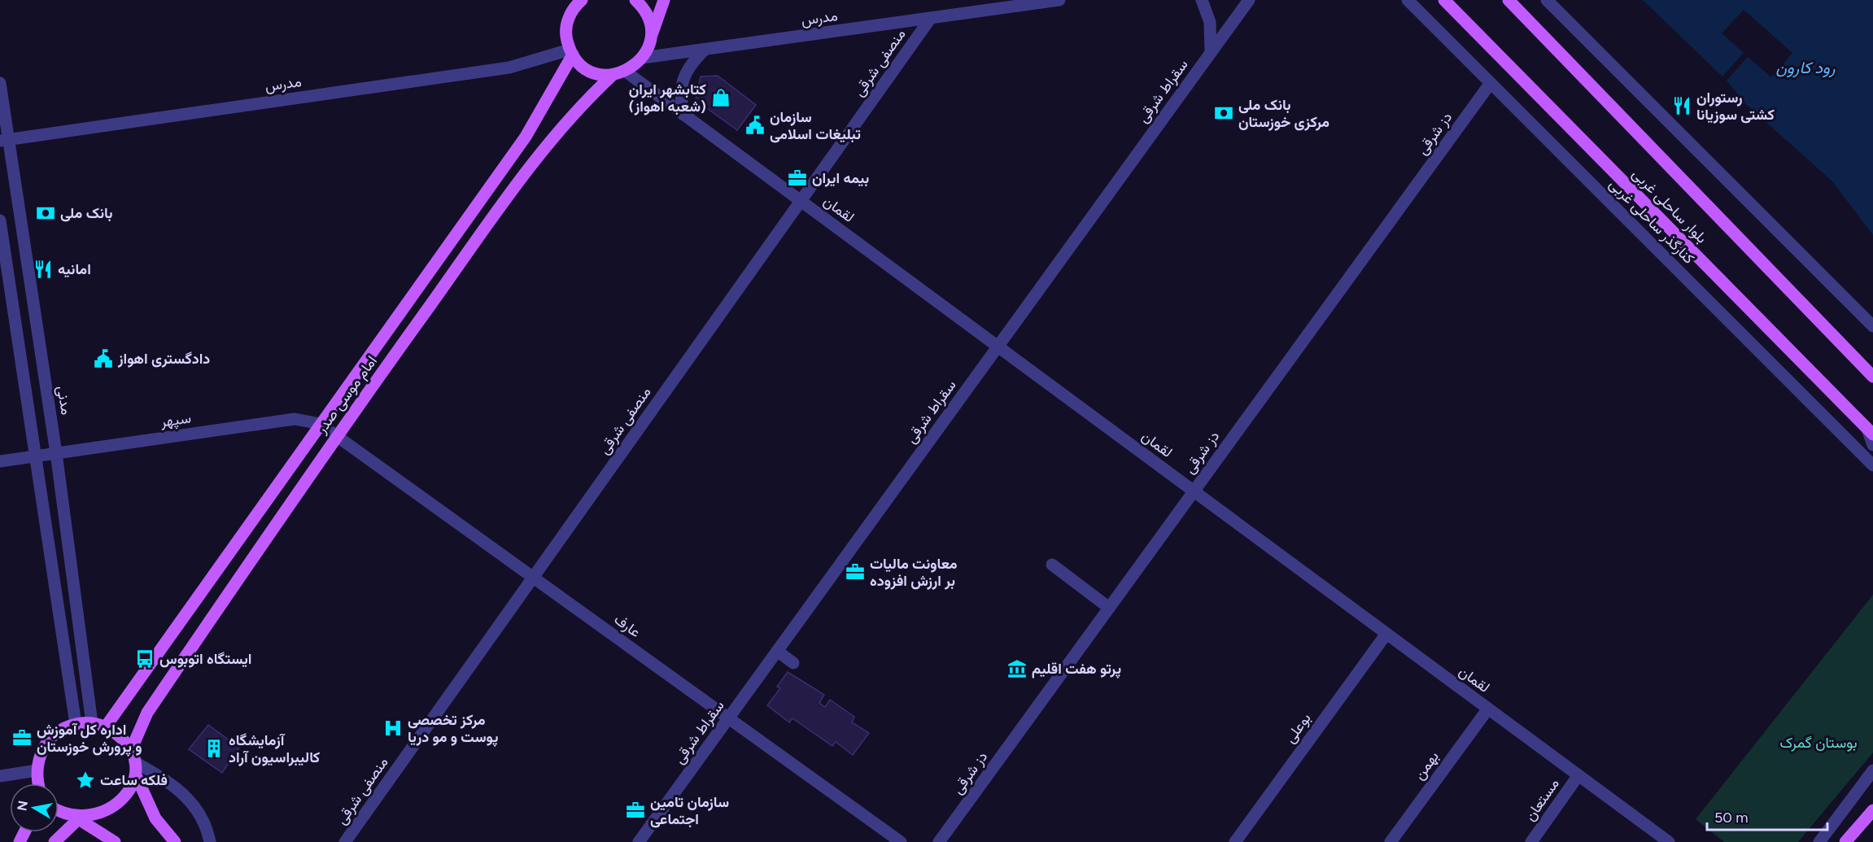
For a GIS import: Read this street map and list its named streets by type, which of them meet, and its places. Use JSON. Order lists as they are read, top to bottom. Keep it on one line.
{"streets":{"main road":["بلوار ساحلی غربی","امام موسی صدر"],"street":["مدرس","منصفی شرقی","سقراط شرقی","دز شرقی","لقمان","کنارگذر ساحلی غربی","مدنی","سپهر","عارف","بوعلی","بهمن","مستعان"]},"crossings":[["مدرس","منصفی شرقی"],["مدرس","امام موسی صدر"],["مدرس","مدنی"],["منصفی شرقی","لقمان"],["منصفی شرقی","عارف"],["سقراط شرقی","لقمان"],["سقراط شرقی","عارف"],["دز شرقی","لقمان"],["دز شرقی","کنارگذر ساحلی غربی"],["لقمان","بوعلی"],["لقمان","بهمن"],["لقمان","مستعان"],["امام موسی صدر","سپهر"],["امام موسی صدر","عارف"],["مدنی","سپهر"],["سپهر","عارف"]],"water":["رود کارون"],"parks":["بوستان گمرک"],"places":{"shop":["کتابشهر ایران (شعبه اهواز)"],"restaurant":["رستوران کشتی سوزیانا","امانیه"],"bank":["بانک ملی مرکزی خوزستان","بانک ملی"],"public building":["سازمان تبلیغات اسلامی","دادگستری اهواز"],"office":["بیمه ایران","معاونت مالیات بر ارزش افزوده","اداره کل آموزش و پرورش خوزستان","سازمان تامین اجتماعی"],"bus stop":["ایستگاه اتوبوس"],"museum":["پرتو هفت اقلیم"],"hospital":["مرکز تخصصی پوست و مو دریا"],"building":["آزمایشگاه کالیبراسیون آراد"],"place":["فلکه ساعت"]},"scale_bar":"50 m","north":"left"}
